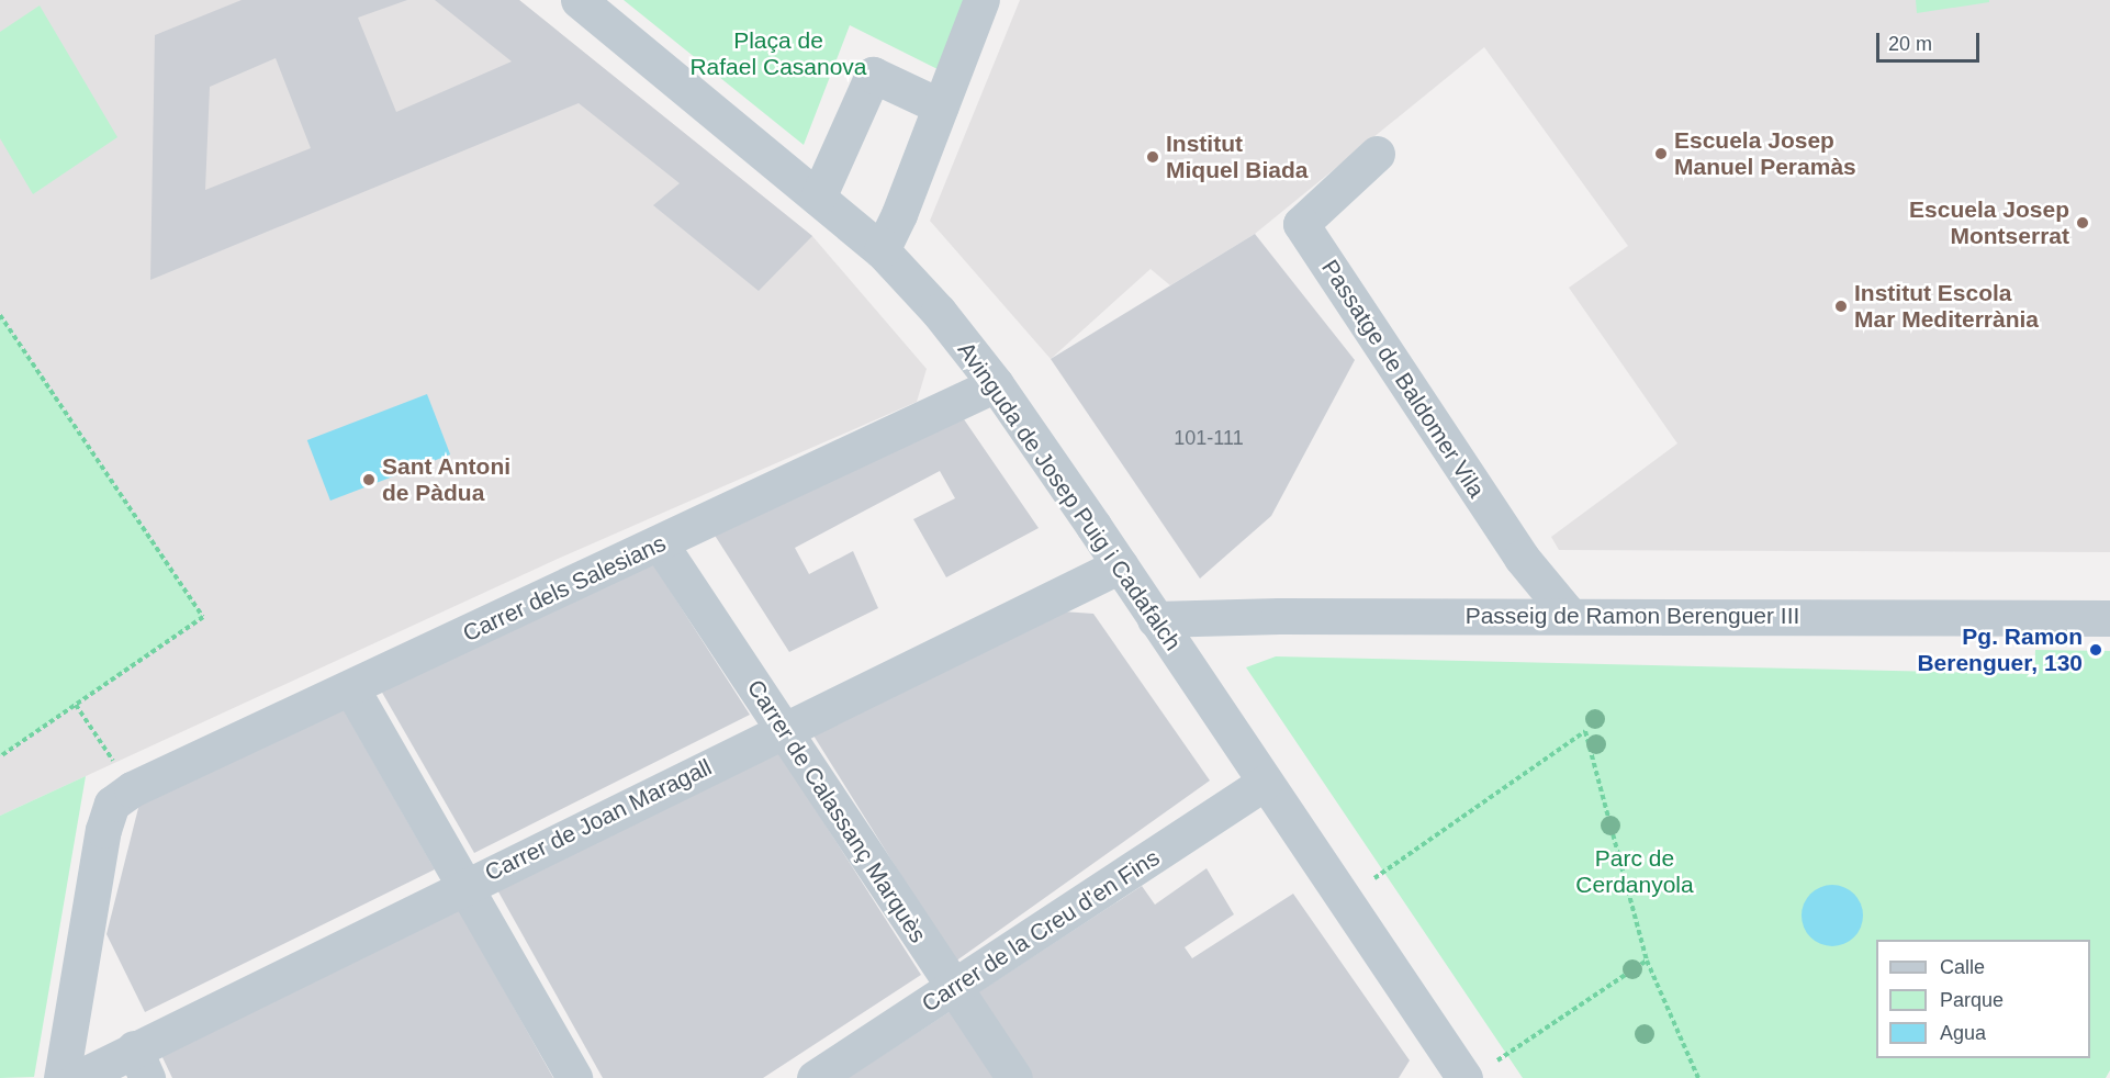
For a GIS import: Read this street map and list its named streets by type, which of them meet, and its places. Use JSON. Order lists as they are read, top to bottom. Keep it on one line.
{"streets":{"street":["Passatge de Baldomer Vila","Avinguda de Josep Puig i Cadafalch","Carrer dels Salesians","Passeig de Ramon Berenguer III","Carrer de Calassanç Marquès","Carrer de Joan Maragall","Carrer de la Creu d'en Fins"]},"crossings":[["Passatge de Baldomer Vila","Passeig de Ramon Berenguer III"],["Avinguda de Josep Puig i Cadafalch","Carrer dels Salesians"],["Avinguda de Josep Puig i Cadafalch","Passeig de Ramon Berenguer III"],["Avinguda de Josep Puig i Cadafalch","Carrer de Joan Maragall"],["Avinguda de Josep Puig i Cadafalch","Carrer de la Creu d'en Fins"],["Carrer dels Salesians","Carrer de Calassanç Marquès"],["Carrer de Calassanç Marquès","Carrer de Joan Maragall"],["Carrer de Calassanç Marquès","Carrer de la Creu d'en Fins"]],"parks":["Plaça de Rafael Casanova","Parc de Cerdanyola"],"places":["Escuela Josep Manuel Peramàs","Institut Miquel Biada","Escuela Josep Montserrat","Institut Escola Mar Mediterrània","Sant Antoni de Pàdua","Pg. Ramon Berenguer, 130"],"house_numbers":["101-111"],"legend":["Calle","Parque","Agua"],"scale_bar":"20 m"}
